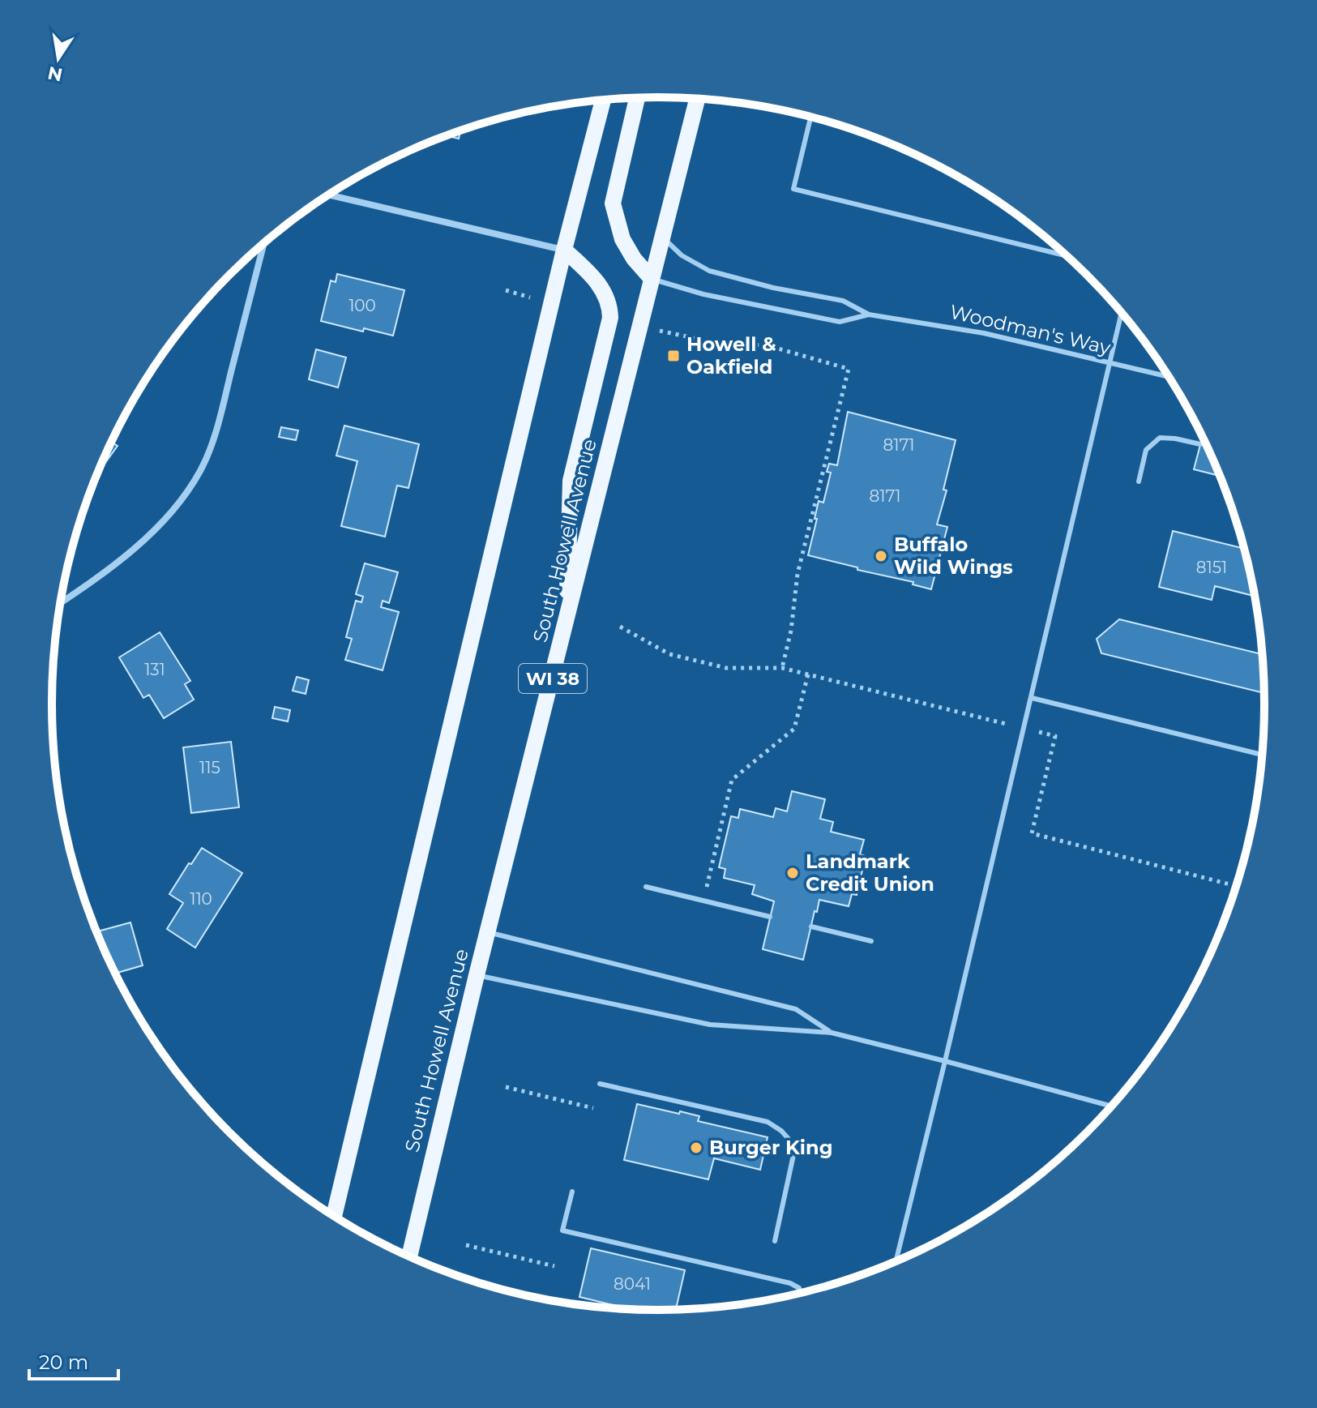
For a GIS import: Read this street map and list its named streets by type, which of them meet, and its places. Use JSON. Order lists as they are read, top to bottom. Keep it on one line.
{"streets":{"main road":["South Howell Avenue","WI 38"],"lane":["Woodman's Way"]},"crossings":[["Woodman's Way","South Howell Avenue"]],"places":{"transit":["Howell & Oakfield"],"other":["Buffalo Wild Wings","Landmark Credit Union","Burger King"]},"house_numbers":["100","8171","8171","8151","131","115","110","8041"],"scale_bar":"20 m","north":"bottom"}
